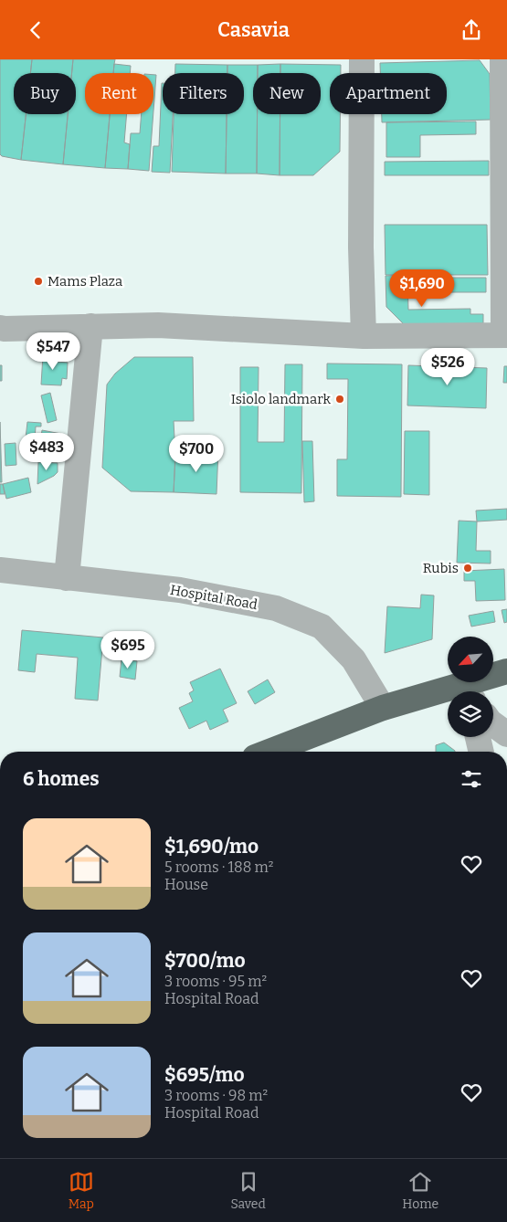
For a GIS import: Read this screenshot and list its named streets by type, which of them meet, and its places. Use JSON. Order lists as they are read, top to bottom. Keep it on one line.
{"streets":{"street":["Hospital Road"]},"places":["Mams Plaza","Isiolo landmark","Rubis"],"north":"bottom left","page":{"header":"Casavia","chip":["Buy","Rent","Filters","New","Apartment"],"price":["$1,690","$547","$526","$483","$700","$695"],"heading":"6 homes","list":[{"name":"$1,690/mo","note":"5 rooms · 188 m² · House"},{"name":"$700/mo","note":"3 rooms · 95 m² · Hospital Road"},{"name":"$695/mo","note":"3 rooms · 98 m² · Hospital Road"}],"tabs":["Map","Saved","Home"]}}
